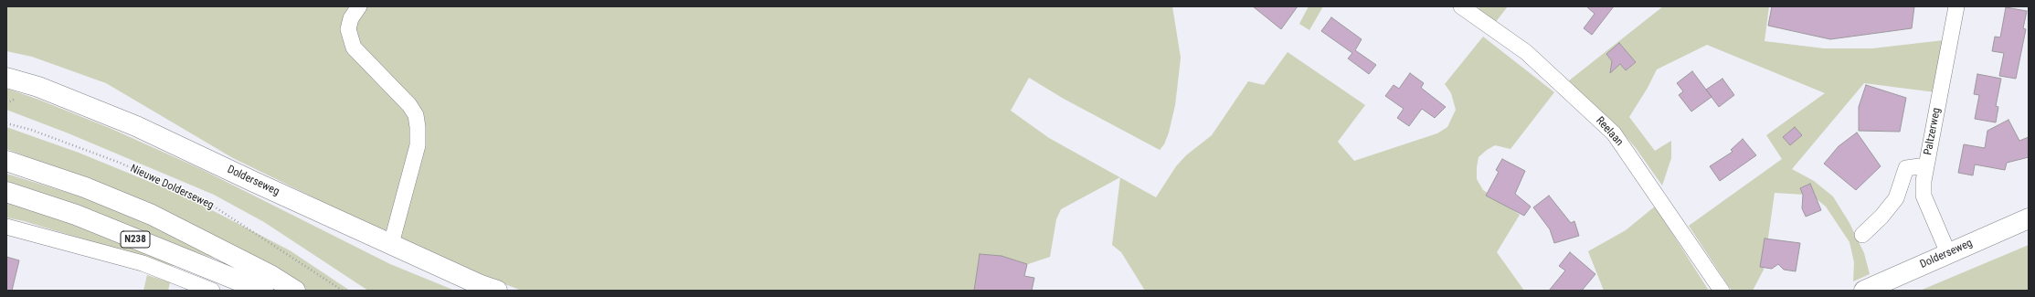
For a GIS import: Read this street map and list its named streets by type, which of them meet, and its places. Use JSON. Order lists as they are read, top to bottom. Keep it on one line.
{"streets":{"main road":["Dolderseweg","N238"],"street":["Reelaan","Paltzerweg"],"path":["Nieuwe Dolderseweg"]},"crossings":[["Paltzerweg","Dolderseweg"]]}
